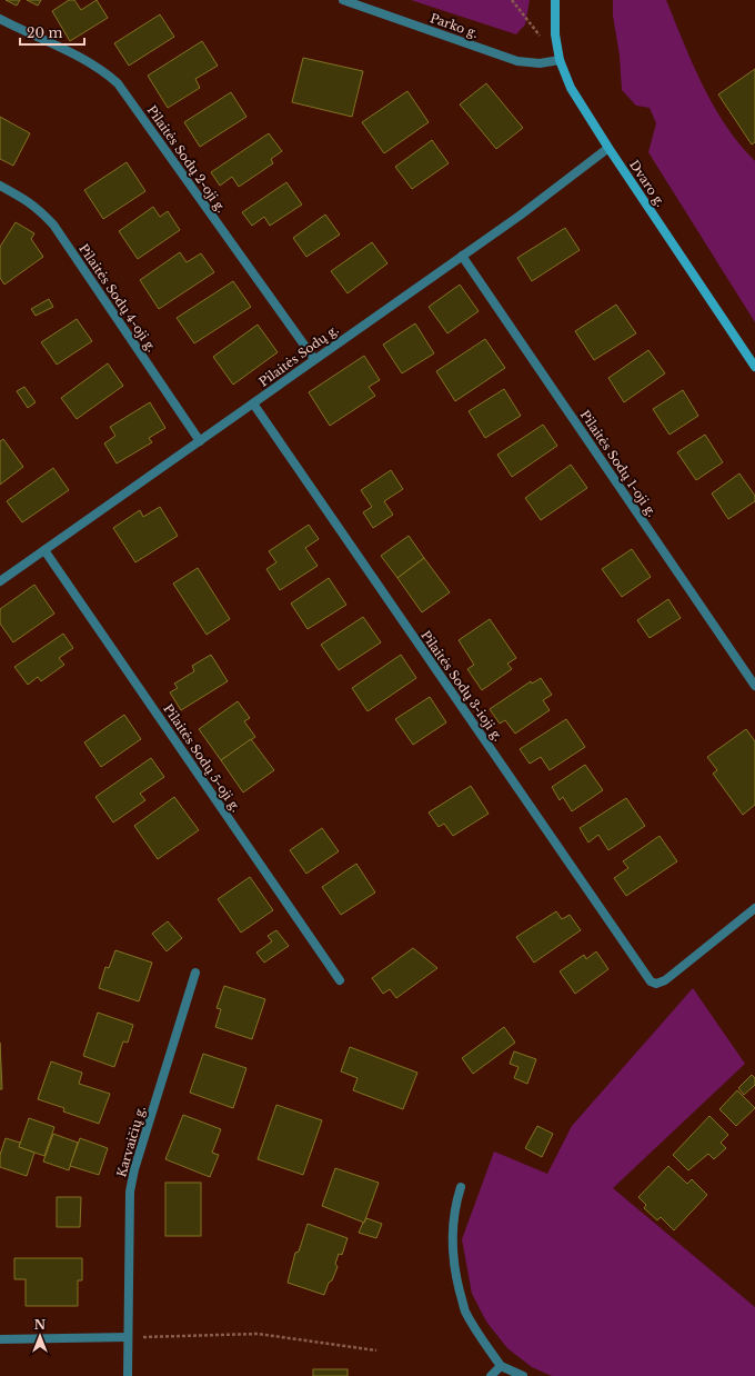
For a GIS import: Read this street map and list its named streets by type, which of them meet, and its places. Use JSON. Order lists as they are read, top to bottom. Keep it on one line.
{"streets":{"main road":["Dvaro g."],"street":["Parko g.","Pilaitės Sodų 2-oji g.","Pilaitės Sodų 4-oji g.","Pilaitės Sodų g.","Pilaitės Sodų 1-oji g.","Pilaitės Sodų 3-ioji g.","Pilaitės Sodų 5-oji g.","Karvaičių g."]},"crossings":[["Parko g.","Dvaro g."],["Pilaitės Sodų 2-oji g.","Pilaitės Sodų g."],["Dvaro g.","Pilaitės Sodų g."],["Pilaitės Sodų 4-oji g.","Pilaitės Sodų g."],["Pilaitės Sodų g.","Pilaitės Sodų 1-oji g."],["Pilaitės Sodų g.","Pilaitės Sodų 3-ioji g."],["Pilaitės Sodų g.","Pilaitės Sodų 5-oji g."]],"scale_bar":"20 m","north":"top"}
